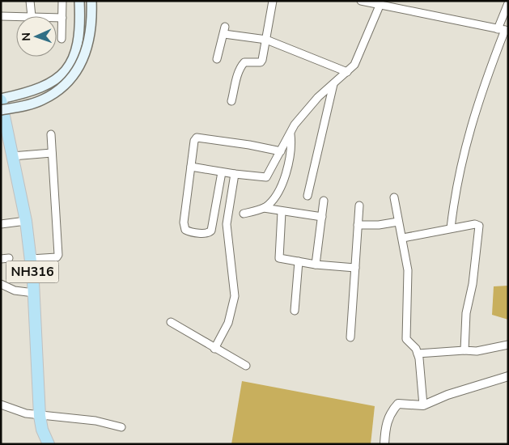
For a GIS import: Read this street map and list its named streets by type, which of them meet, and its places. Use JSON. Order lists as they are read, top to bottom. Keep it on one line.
{"streets":{"highway":["NH316"]},"north":"left"}
